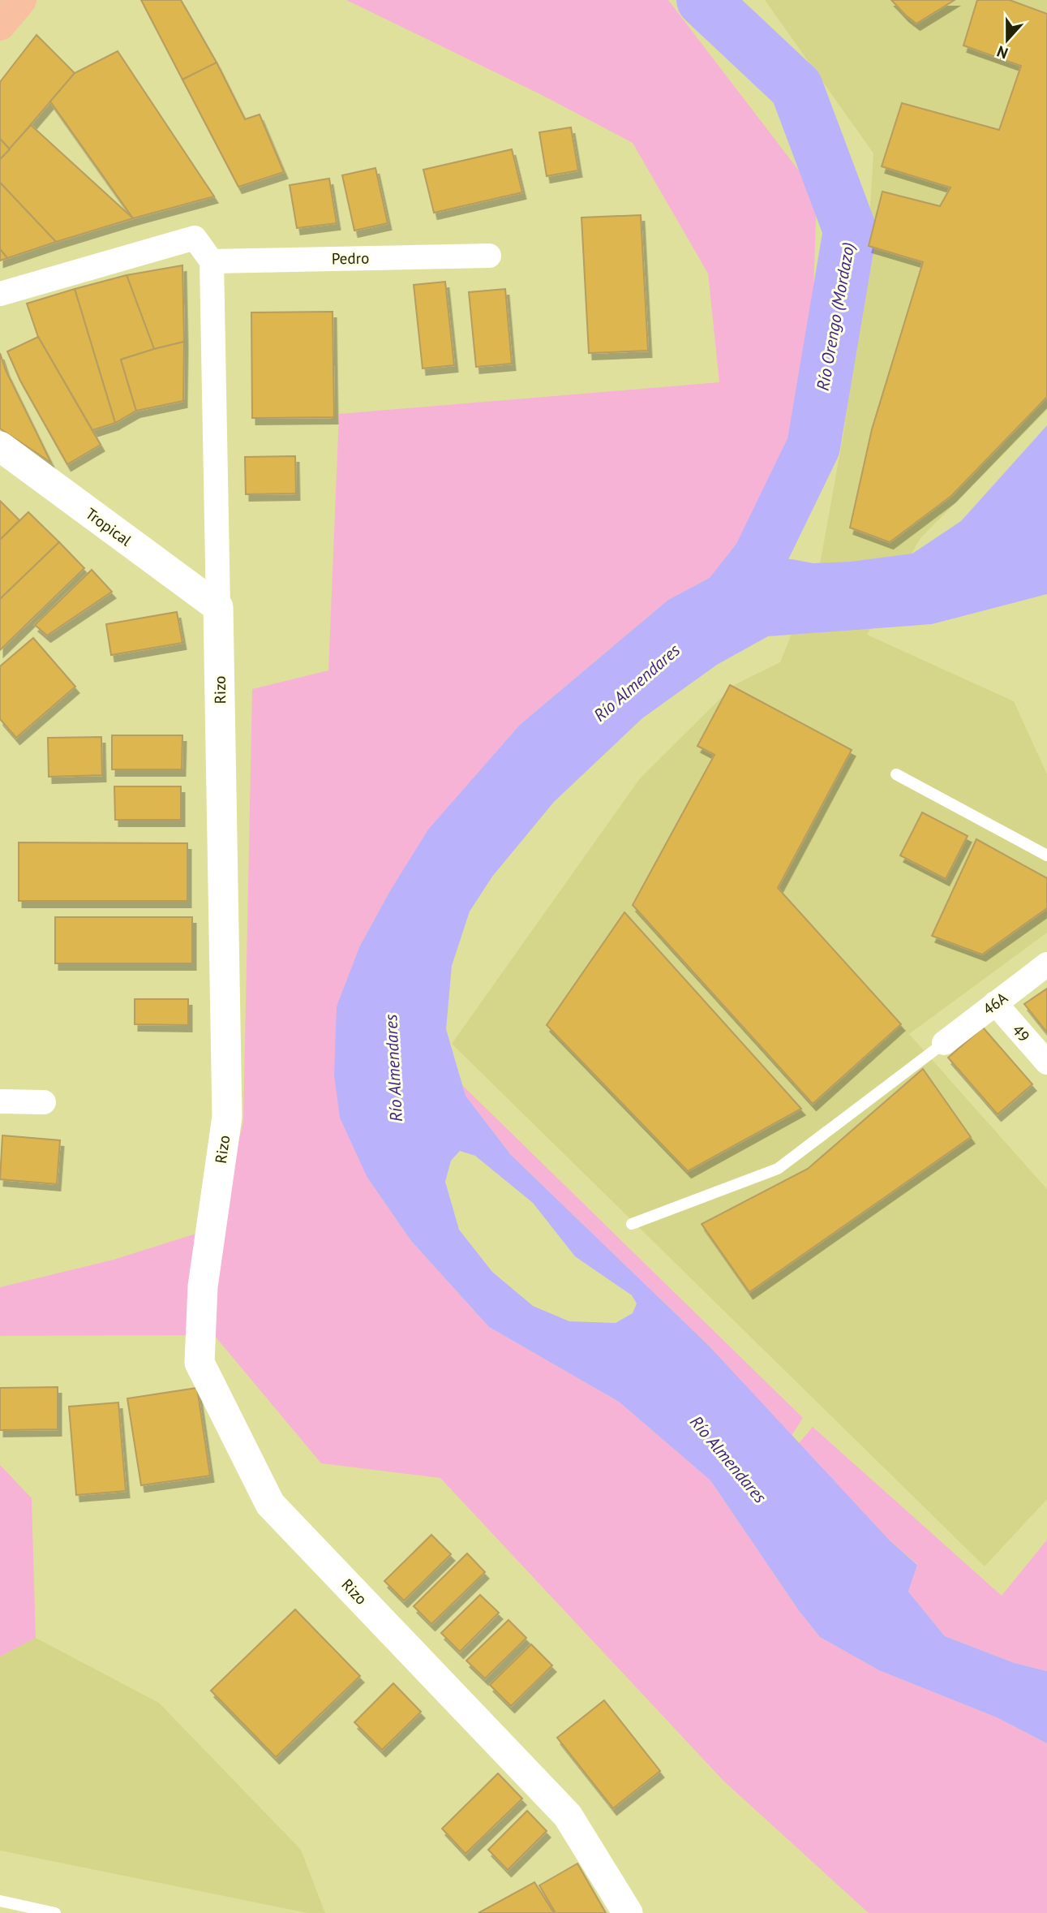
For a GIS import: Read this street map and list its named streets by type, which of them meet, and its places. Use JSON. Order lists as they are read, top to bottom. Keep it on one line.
{"streets":{"street":["Pedro","Tropical","Rizo","46A","49"]},"crossings":[["Pedro","Rizo"],["Tropical","Rizo"],["46A","49"]],"water":["Río Orengo (Mordazo)","Río Almendares"],"north":"bottom"}
